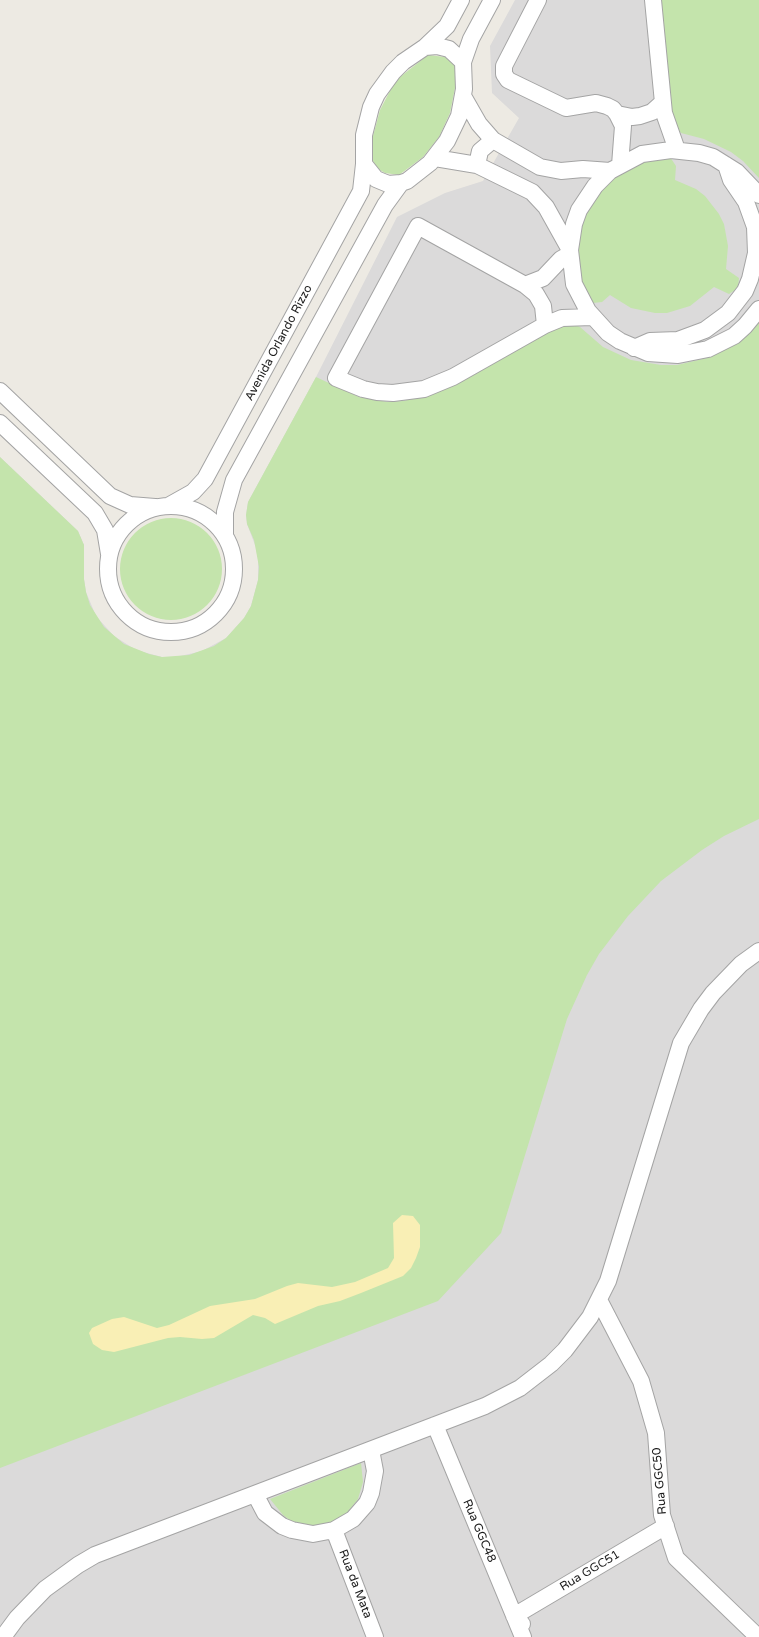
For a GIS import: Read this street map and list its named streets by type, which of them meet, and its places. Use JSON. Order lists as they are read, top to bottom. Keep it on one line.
{"streets":{"street":["Avenida Orlando Rizzo","Rua GGC50","Rua GGC48","Rua GGC51","Rua da Mata"]},"crossings":[["Rua GGC50","Rua GGC51"],["Rua GGC48","Rua GGC51"]]}
